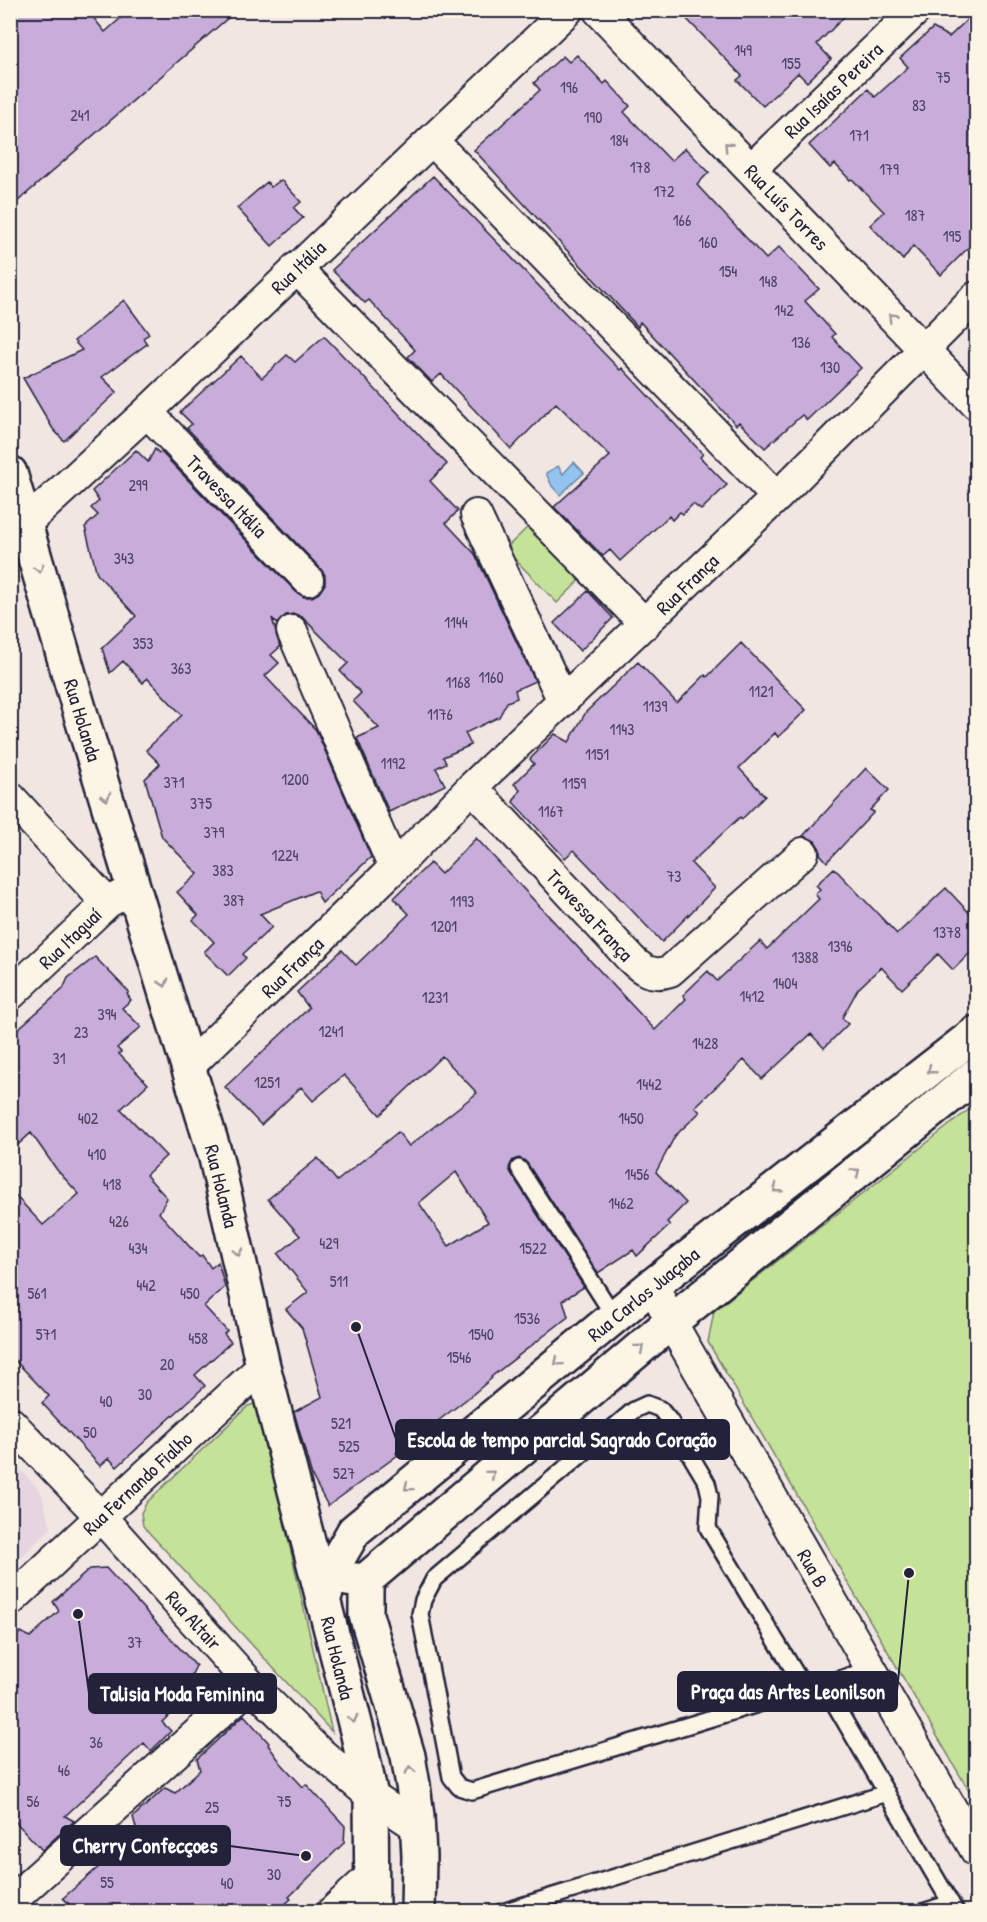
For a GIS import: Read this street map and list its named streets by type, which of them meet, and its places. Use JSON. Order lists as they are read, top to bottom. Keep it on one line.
{"streets":{"street":["Rua Isaías Pereira","Rua Luís Torres","Rua Itália","Travessa Itália","Rua França","Rua Holanda","Travessa França","Rua Itaguaí","Rua Carlos Juaçaba","Rua Fernando Fialho","Rua B","Rua Altair"]},"crossings":[["Rua Isaías Pereira","Rua Luís Torres"],["Rua Luís Torres","Rua França"],["Rua Itália","Travessa Itália"],["Rua Itália","Rua Holanda"],["Rua França","Rua Holanda"],["Rua França","Travessa França"],["Rua Holanda","Rua Itaguaí"],["Rua Holanda","Rua Carlos Juaçaba"],["Rua Holanda","Rua Fernando Fialho"],["Rua Holanda","Rua Altair"],["Rua Carlos Juaçaba","Rua B"],["Rua Fernando Fialho","Rua Altair"]],"places":["Escola de tempo parcial Sagrado Coração","Praça das Artes Leonilson","Talisia Moda Feminina","Cherry Confecçoes"],"house_numbers":["149","155","75","196","83","241","190","171","184","178","179","172","187","166","195","160","154","148","142","136","130","299","343","1144","353","363","1160","1168","1121","1139","1176","1143","1151","1192","1200","371","1159","375","1167","379","1224","383","73","387","1193","1201","1378","1396","1388","1404","1412","1231","394","1241","23","1428","31","1251","1442","402","1450","410","1456","418","1462","426","429","434","1522","511","442","561","450","1536","571","1540","458","1546","20","30","40","521","50","525","527","37","36","46","56","75","25","30","55","40"]}
